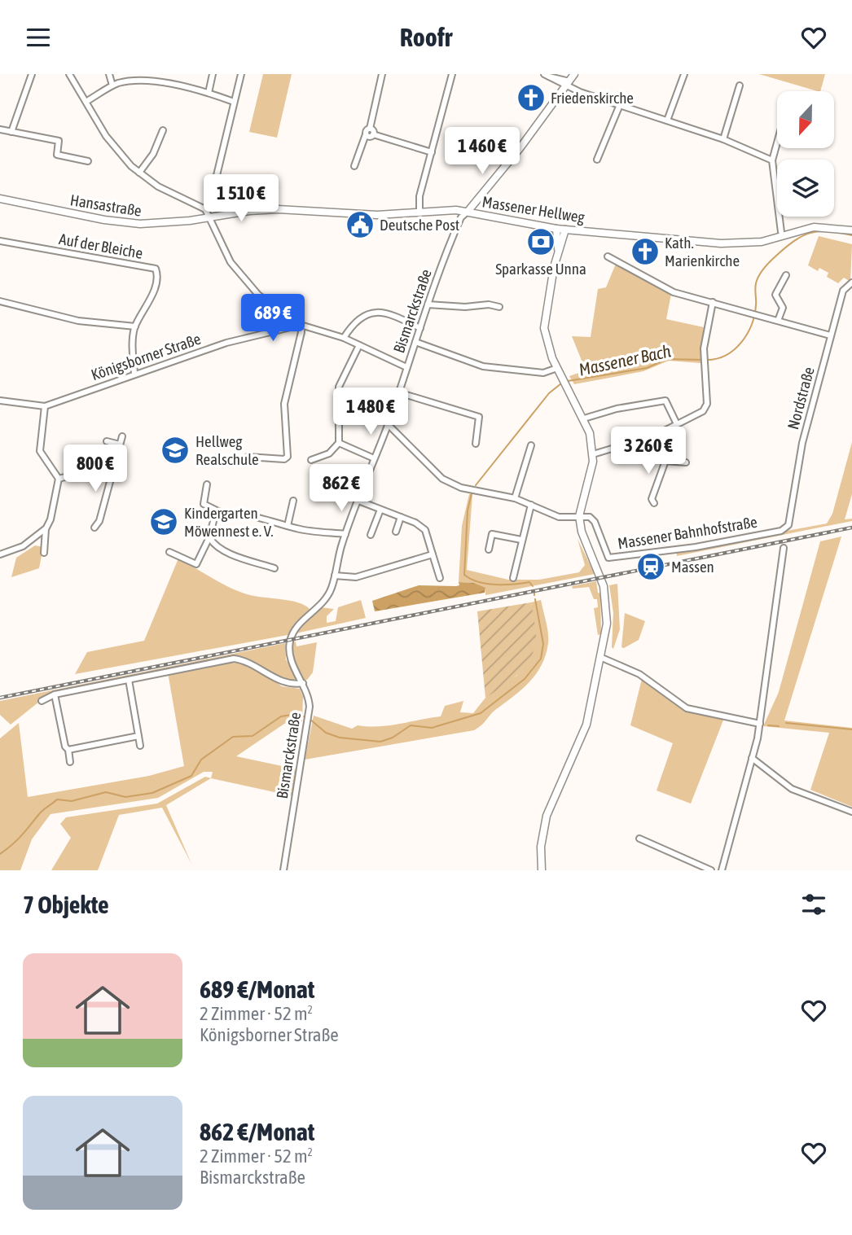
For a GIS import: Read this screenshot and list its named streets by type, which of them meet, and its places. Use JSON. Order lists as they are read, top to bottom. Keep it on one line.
{"streets":{"main road":["Hansastraße","Massener Hellweg"],"street":["Auf der Bleiche","Bismarckstraße","Königsborner Straße","Nordstraße","Massener Bahnhofstraße"]},"crossings":[["Hansastraße","Massener Hellweg"],["Massener Hellweg","Bismarckstraße"],["Auf der Bleiche","Königsborner Straße"],["Nordstraße","Massener Bahnhofstraße"]],"water":["Massener Bach"],"places":{"church":["Friedenskirche","Kath. Marienkirche"],"public building":["Deutsche Post"],"bank":["Sparkasse Unna"],"school or university":["Hellweg Realschule","Kindergarten Möwennest e. V."],"station":["Massen"]},"north":"bottom","page":{"header":"Roofr","price":["1 460 €","1 510 €","689 €","1 480 €","3 260 €","800 €","862 €"],"heading":"7 Objekte","list":[{"name":"689 €/Monat","note":"2 Zimmer · 52 m² · Königsborner Straße"},{"name":"862 €/Monat","note":"2 Zimmer · 52 m² · Bismarckstraße"}]}}
